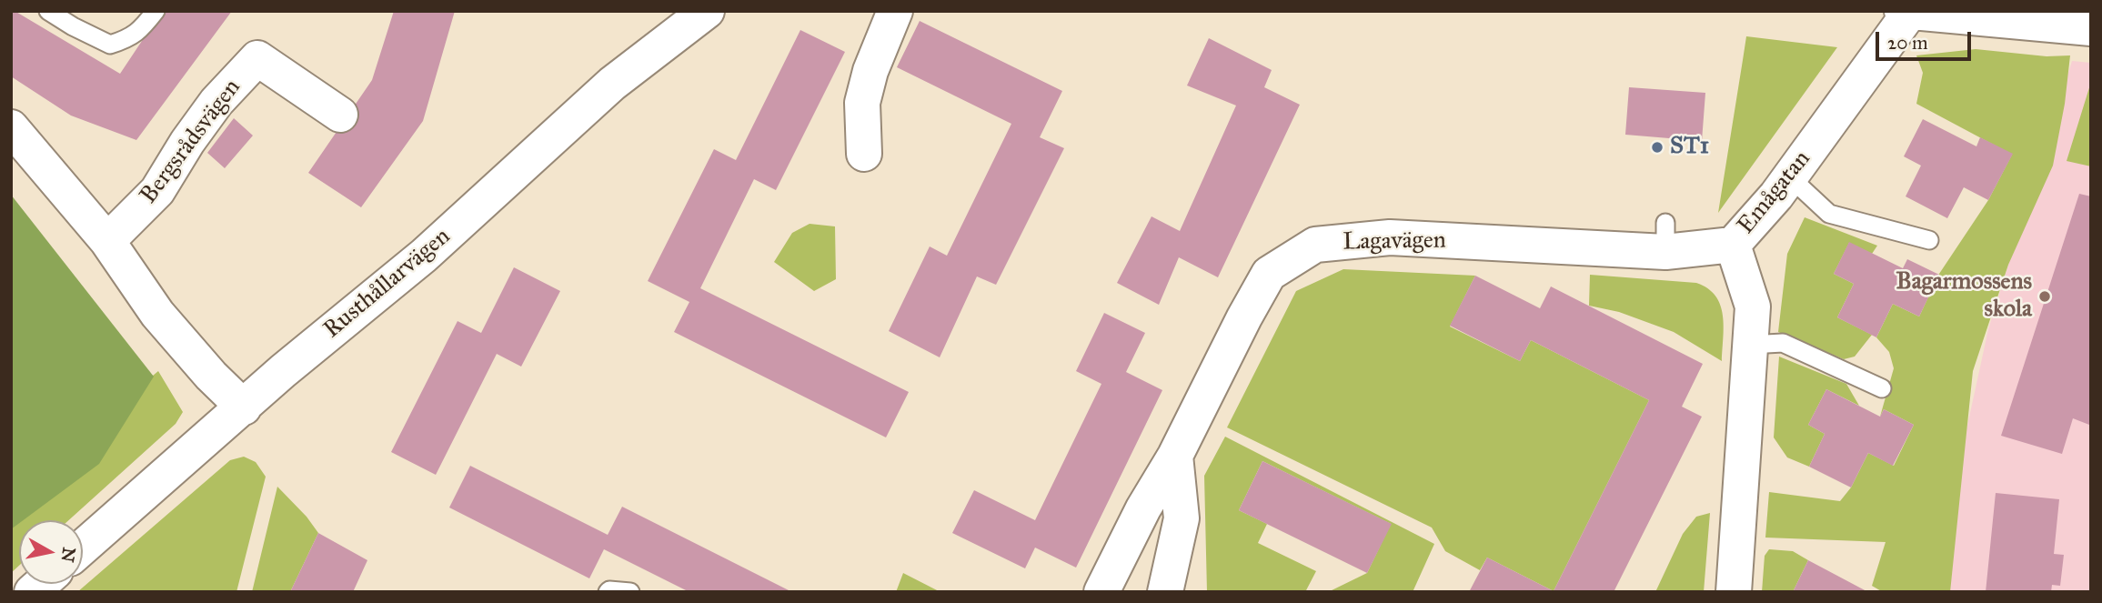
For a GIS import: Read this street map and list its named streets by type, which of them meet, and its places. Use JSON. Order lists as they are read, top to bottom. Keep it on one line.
{"streets":{"street":["Bergsrådsvägen","Emågatan","Lagavägen","Rusthållarvägen"]},"crossings":[["Emågatan","Lagavägen"]],"places":["ST1","Bagarmossens skola"],"scale_bar":"20 m","north":"right"}
